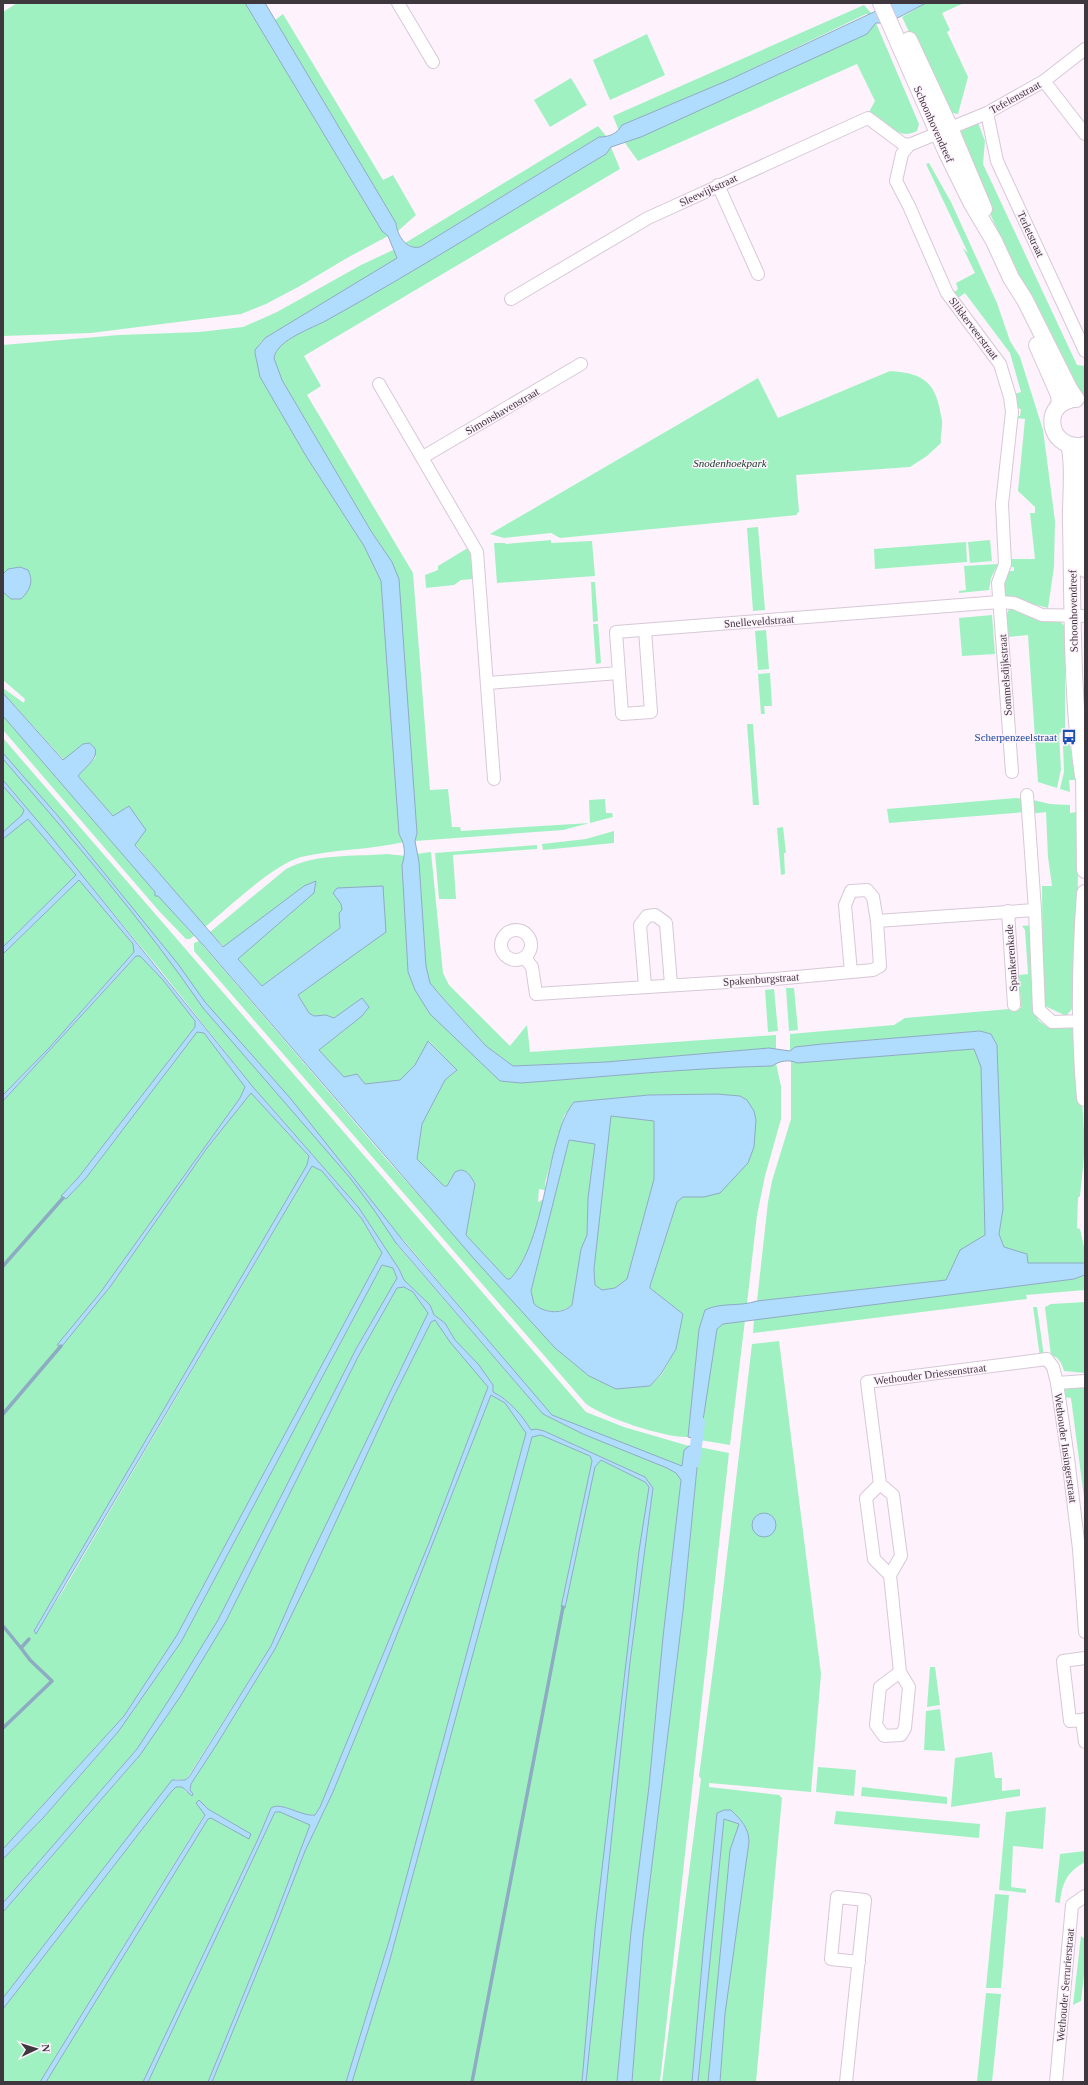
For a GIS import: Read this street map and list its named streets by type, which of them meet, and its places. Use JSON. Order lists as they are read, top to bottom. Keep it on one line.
{"streets":{"street":["Tefelenstraat","Schoonhovendreef","Sleewijkstraat","Terletstraat","Slikkerveerstraat","Simonshavenstraat","Snelleveldstraat","Sommelsdijkstraat","Spankerenkade","Spakenburgstraat","Wethouder Driessenstraat","Wethouder Insingerstraat","Wethouder Serrurierstraat"]},"crossings":[["Tefelenstraat","Schoonhovendreef"],["Tefelenstraat","Terletstraat"],["Schoonhovendreef","Snelleveldstraat"],["Sleewijkstraat","Slikkerveerstraat"],["Slikkerveerstraat","Snelleveldstraat"],["Slikkerveerstraat","Sommelsdijkstraat"],["Snelleveldstraat","Sommelsdijkstraat"],["Wethouder Driessenstraat","Wethouder Insingerstraat"]],"parks":["Snodenhoekpark"],"places":{"bus stop":["Scherpenzeelstraat"]},"north":"right"}
